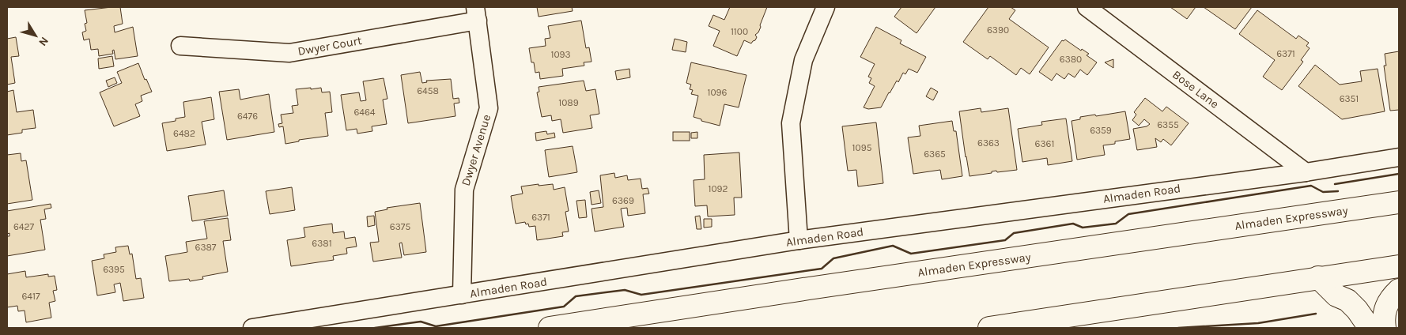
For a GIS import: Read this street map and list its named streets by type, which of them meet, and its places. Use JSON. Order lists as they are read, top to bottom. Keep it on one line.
{"streets":{"main road":["Almaden Expressway"],"street":["Dwyer Court","Bose Lane","Dwyer Avenue","Almaden Road"]},"crossings":[["Dwyer Court","Dwyer Avenue"],["Bose Lane","Almaden Road"],["Dwyer Avenue","Almaden Road"]],"house_numbers":["6390","1100","6371","1093","6380","6458","1096","6351","1089","6464","6476","6355","6359","6482","6363","6361","1095","6365","1092","6369","6371","6427","6375","6381","6387","6395","6417"],"north":"bottom right"}
